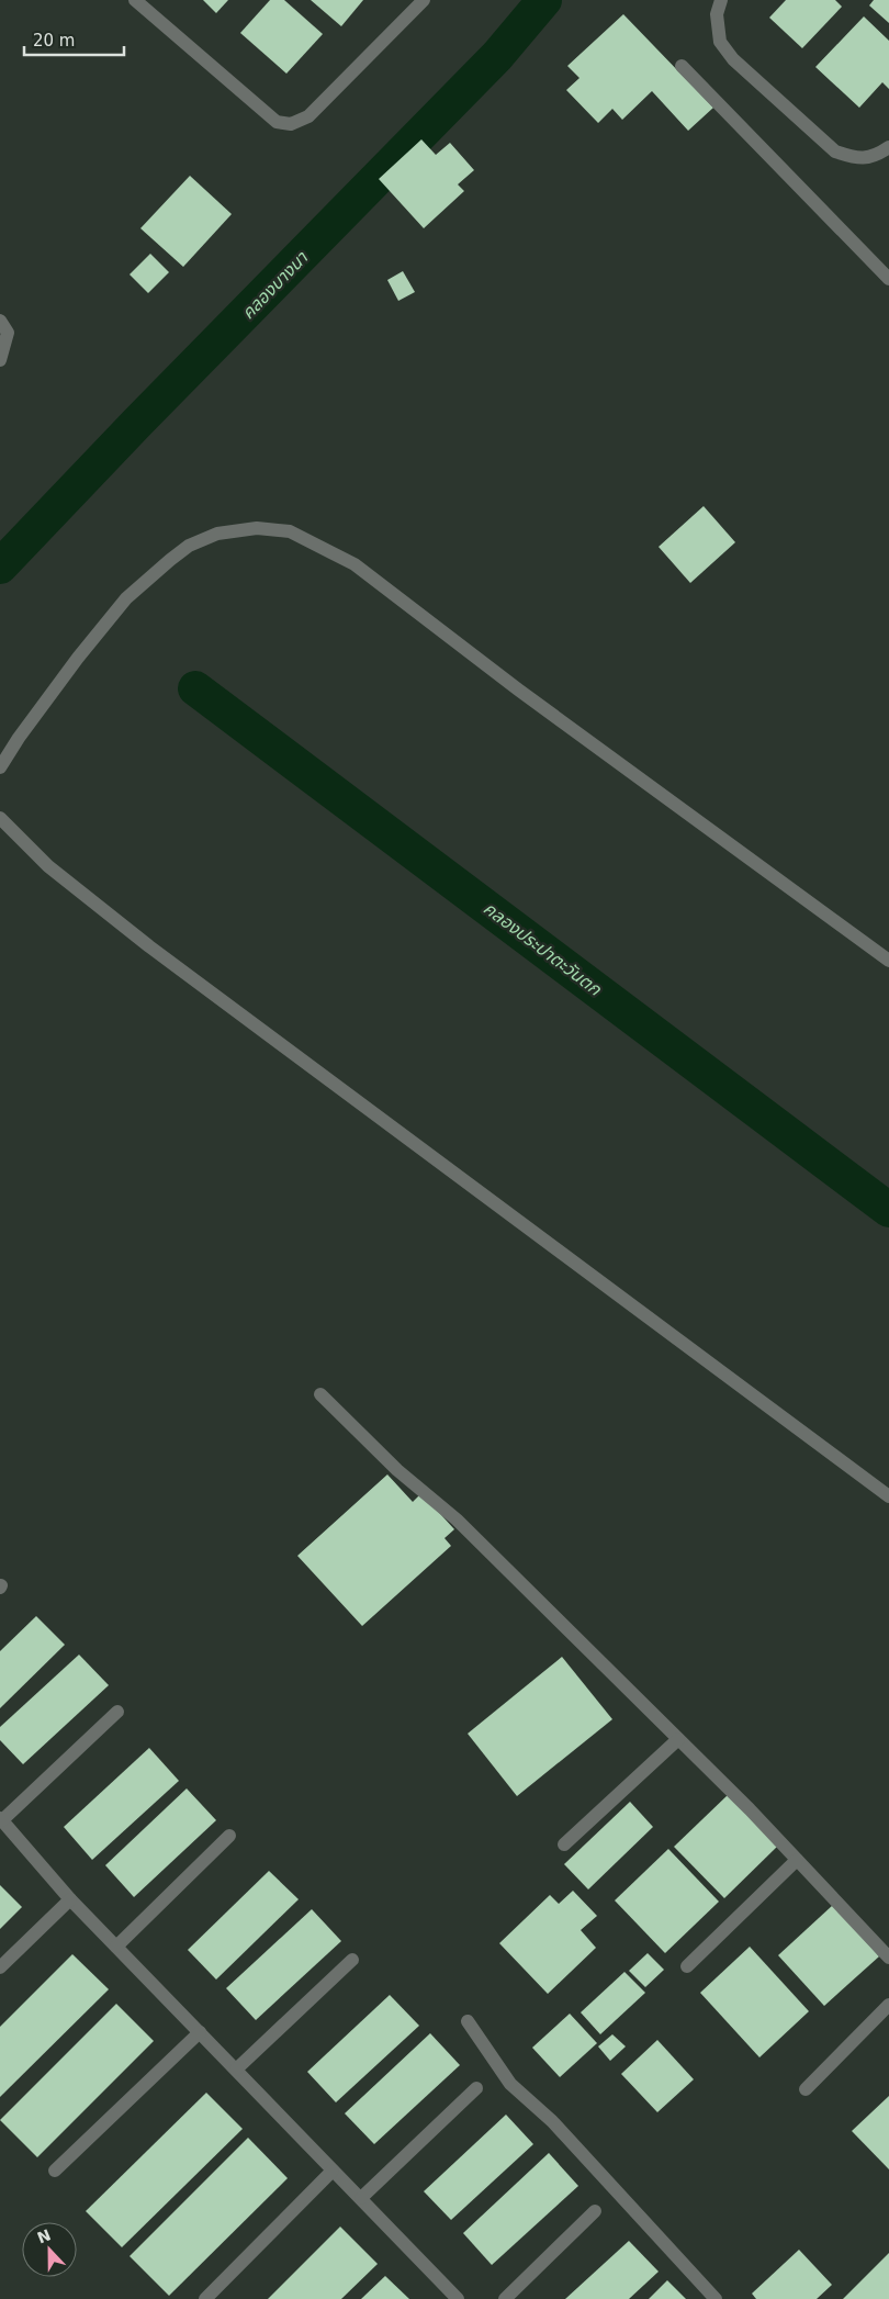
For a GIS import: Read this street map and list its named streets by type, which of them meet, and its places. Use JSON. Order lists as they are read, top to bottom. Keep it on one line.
{"water":["คลองบางนา","คลองประปาตะวันตก"],"scale_bar":"20 m","north":"top"}
